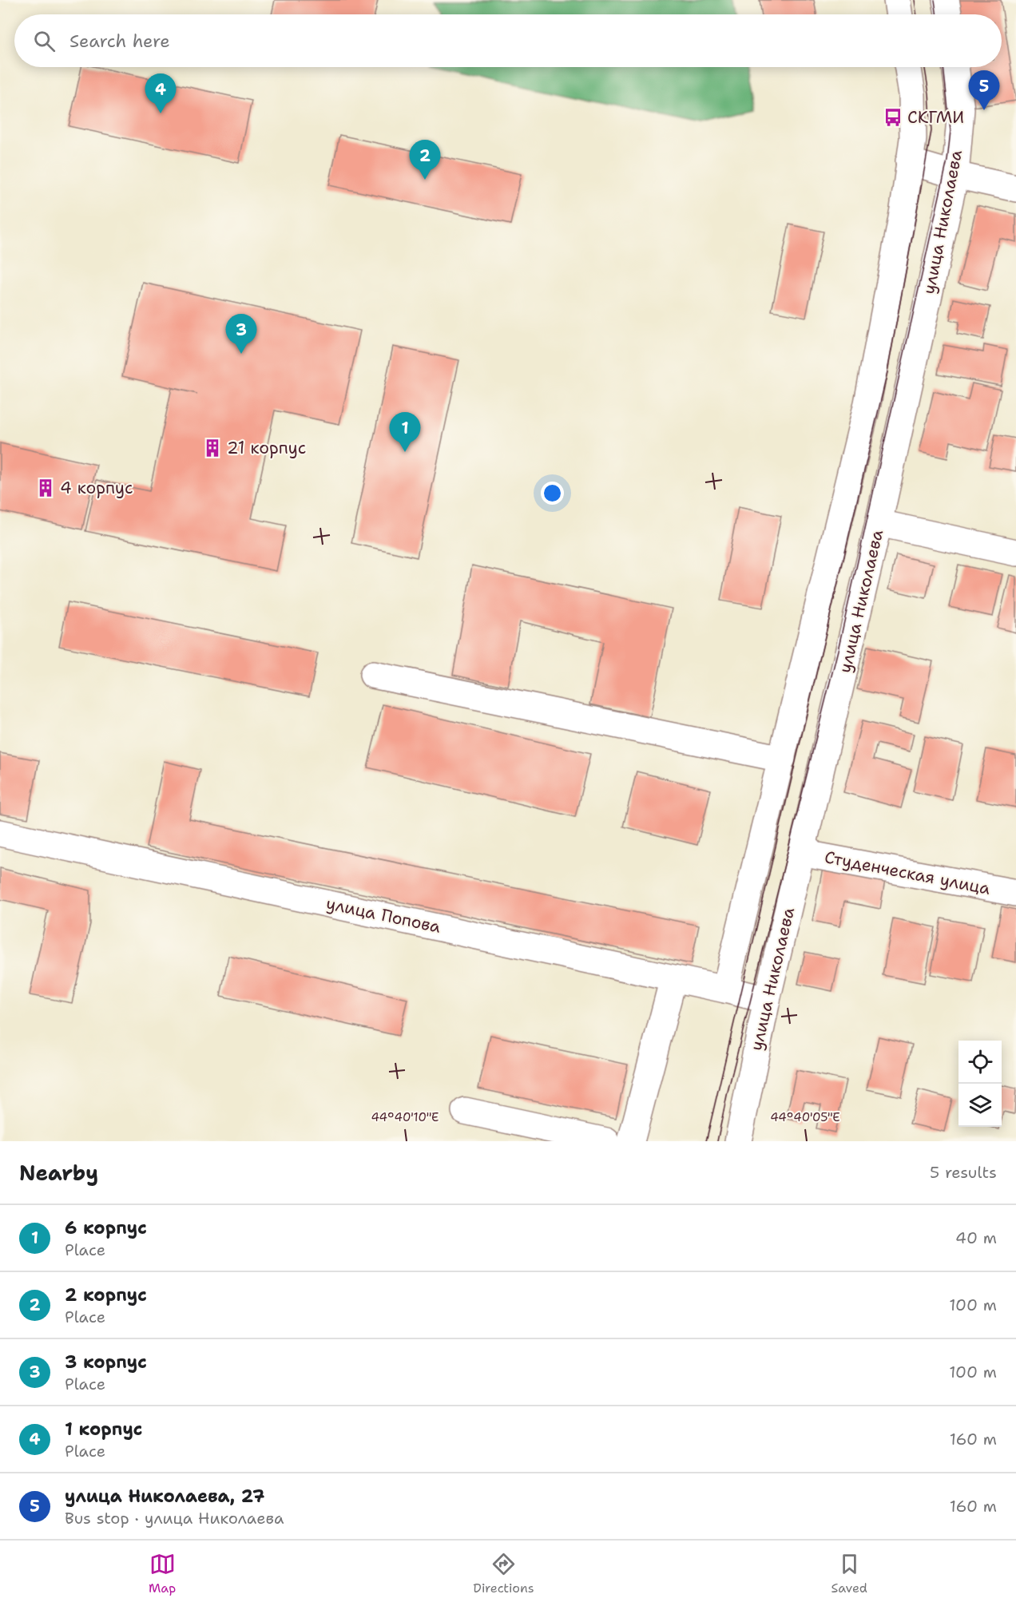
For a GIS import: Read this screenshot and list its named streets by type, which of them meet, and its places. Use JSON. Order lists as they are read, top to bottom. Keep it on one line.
{"streets":{"street":["улица Николаева","Студенческая улица","улица Попова"]},"crossings":[["улица Николаева","Студенческая улица"],["улица Николаева","улица Попова"]],"places":{"bus stop":["СКГМИ"],"building":["21 корпус","4 корпус"]},"page":{"search":"Search here","pins":["5","4","2","3","1"],"heading":["Nearby","5 results"],"list":[{"mark":"1","name":"6 корпус","note":"Place","value":"40 m"},{"mark":"2","name":"2 корпус","note":"Place","value":"100 m"},{"mark":"3","name":"3 корпус","note":"Place","value":"100 m"},{"mark":"4","name":"1 корпус","note":"Place","value":"160 m"},{"mark":"5","name":"улица Николаева, 27","note":"Bus stop · улица Николаева","value":"160 m"}],"nav":["Map","Directions","Saved"]},"coordinates":["44°40'10\"E","44°40'05\"E"]}
